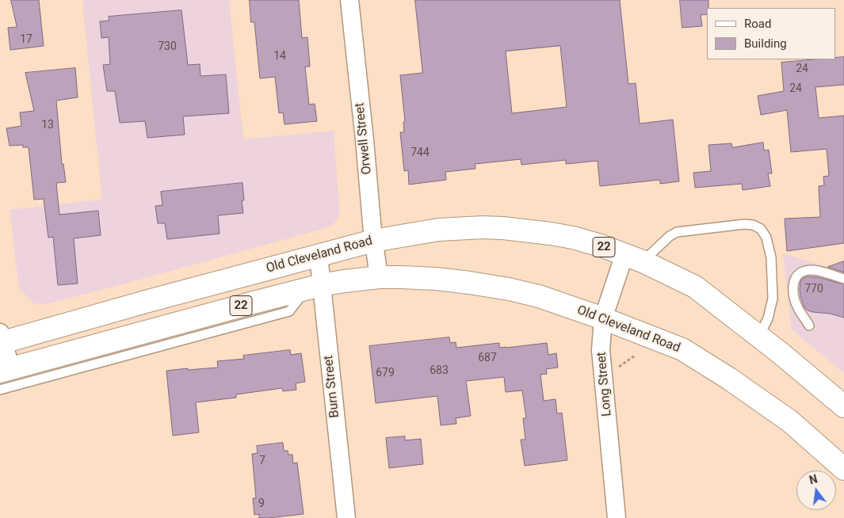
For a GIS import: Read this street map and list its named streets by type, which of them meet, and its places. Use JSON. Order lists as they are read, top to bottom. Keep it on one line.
{"streets":{"highway":["22","Old Cleveland Road"],"street":["Orwell Street","Long Street","Burn Street"]},"crossings":[["Orwell Street","Old Cleveland Road"],["Old Cleveland Road","Long Street"],["Old Cleveland Road","Burn Street"]],"house_numbers":["17","730","14","24","24","13","744","770","687","683","679","7","9"],"legend":["Road","Building"],"north":"top"}
